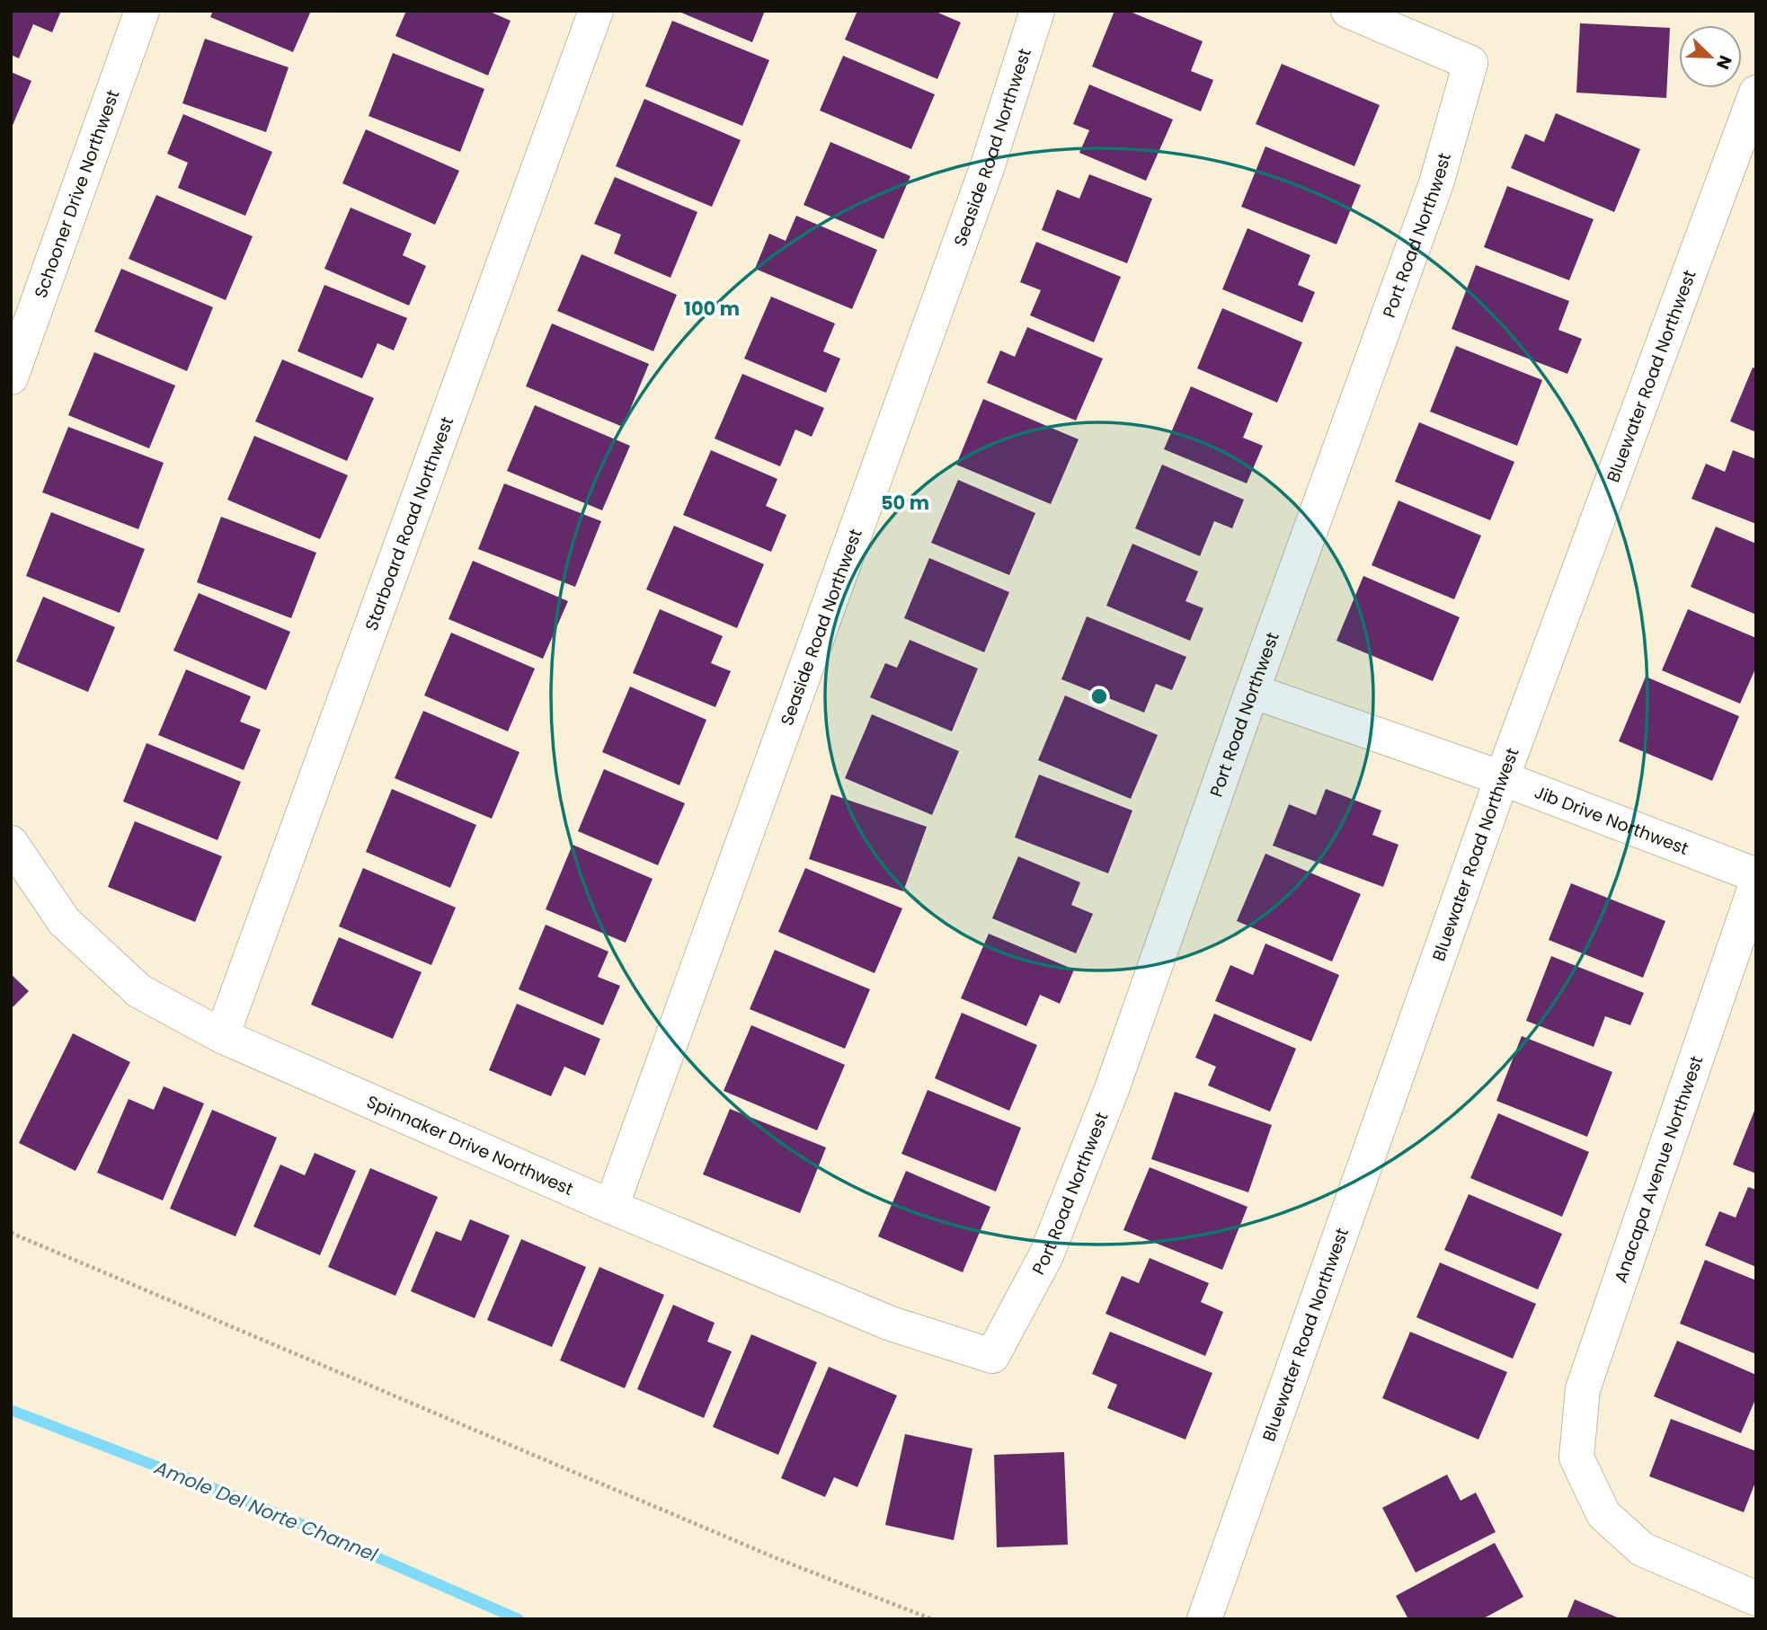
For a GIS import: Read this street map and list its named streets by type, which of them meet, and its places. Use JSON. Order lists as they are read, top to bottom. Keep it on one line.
{"streets":{"street":["Seaside Road Northwest","Schooner Drive Northwest","Port Road Northwest","Bluewater Road Northwest","Starboard Road Northwest","Jib Drive Northwest","Spinnaker Drive Northwest","Anacapa Avenue Northwest"]},"crossings":[["Seaside Road Northwest","Spinnaker Drive Northwest"],["Port Road Northwest","Jib Drive Northwest"],["Port Road Northwest","Spinnaker Drive Northwest"],["Bluewater Road Northwest","Jib Drive Northwest"],["Starboard Road Northwest","Spinnaker Drive Northwest"]],"water":["Amole Del Norte Channel"],"north":"bottom right","rings":["100 m","50 m"]}
